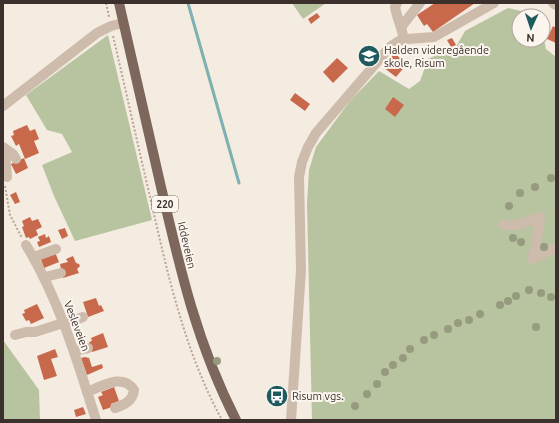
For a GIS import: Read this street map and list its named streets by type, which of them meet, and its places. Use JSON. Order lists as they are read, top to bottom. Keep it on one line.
{"streets":{"main road":["220","Iddeveien"],"street":["Vesleveien"]},"places":{"school or university":["Halden videregående skole, Risum"],"bus stop":["Risum vgs."]},"north":"bottom"}
